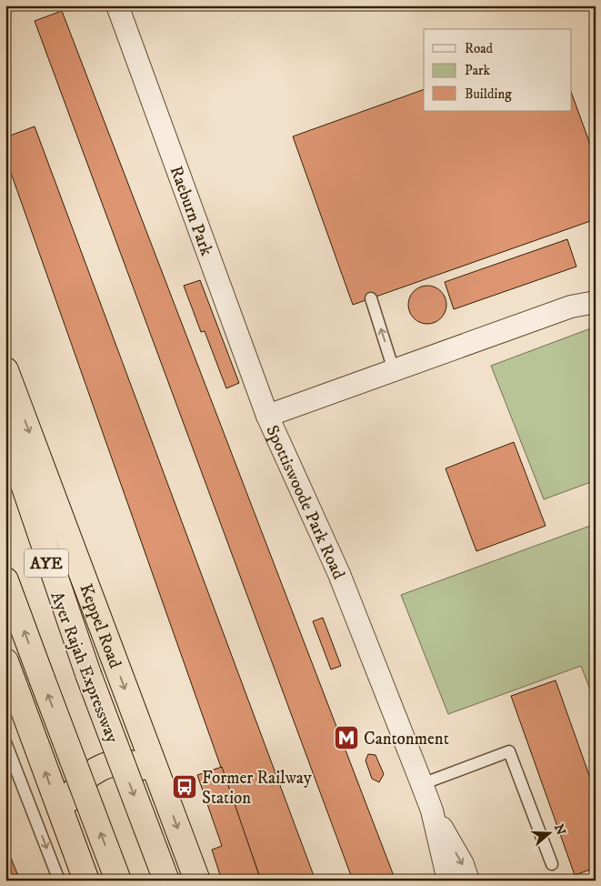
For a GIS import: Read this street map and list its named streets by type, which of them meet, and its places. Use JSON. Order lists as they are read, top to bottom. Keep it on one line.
{"streets":{"highway":["AYE","Keppel Road","Ayer Rajah Expressway"],"street":["Raeburn Park","Spottiswoode Park Road"]},"crossings":[["Raeburn Park","Spottiswoode Park Road"]],"places":{"metro station":["Cantonment"],"bus stop":["Former Railway Station"]},"legend":["Road","Park","Building"],"north":"right"}
